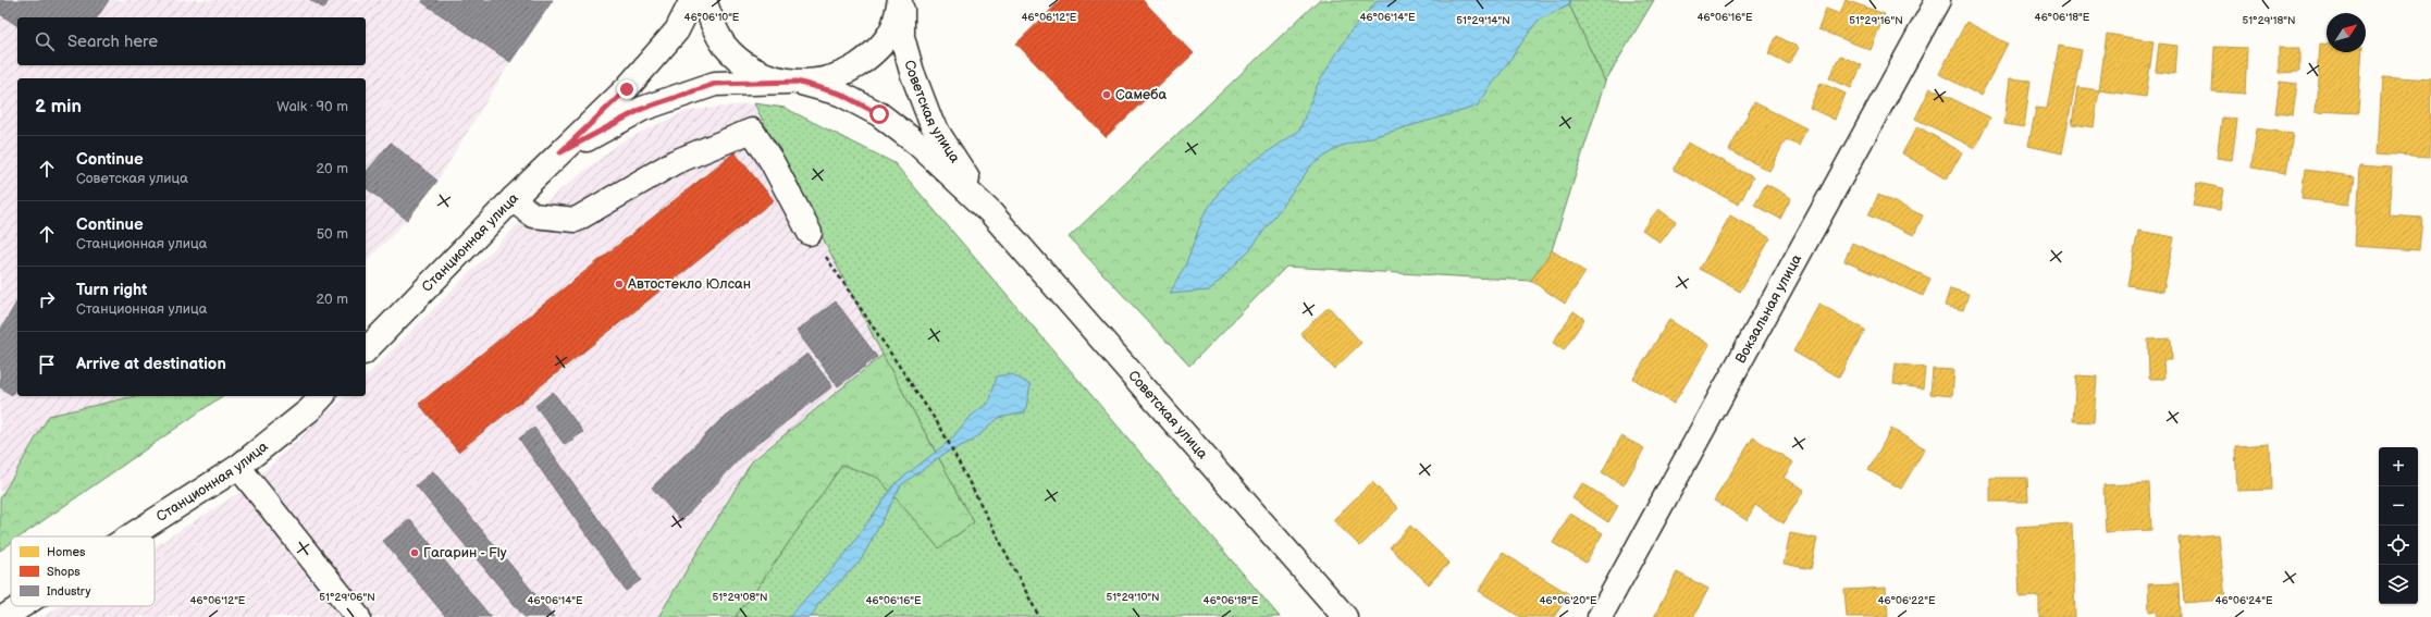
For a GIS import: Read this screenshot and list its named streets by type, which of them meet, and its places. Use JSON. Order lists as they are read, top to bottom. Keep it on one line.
{"streets":{"street":["Советская улица","Станционная улица","Вокзальная улица"]},"crossings":[["Советская улица","Станционная улица"]],"places":["Самеба","Автостекло Юлсан","Гагарин - Fly"],"legend":["Homes","Shops","Industry"],"north":"top right","page":{"search":"Search here","heading":["2 min","Walk · 90 m"],"list":[["Continue","Советская улица","20 m"],["Continue","Станционная улица","50 m"],["Turn right","Станционная улица","20 m"],"Arrive at destination"],"map_buttons":["+","−"]},"coordinates":["46°06'12\"E","46°06'14\"E","46°06'16\"E","46°06'18\"E","46°06'10\"E","51°29'14\"N","51°29'16\"N","51°29'18\"N","51°29'06\"N","51°29'08\"N","51°29'10\"N","46°06'20\"E","46°06'22\"E","46°06'24\"E"]}
